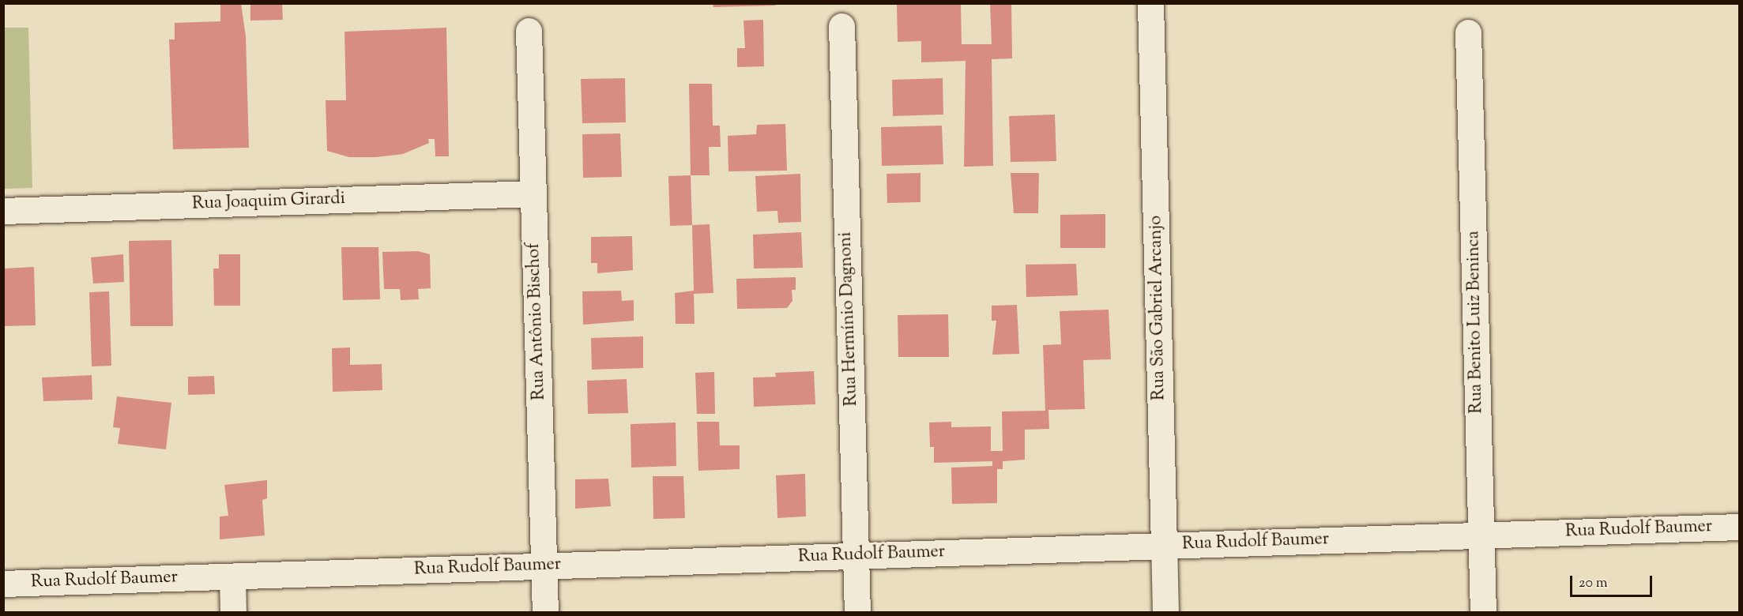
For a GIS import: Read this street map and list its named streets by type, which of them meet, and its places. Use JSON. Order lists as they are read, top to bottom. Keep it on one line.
{"streets":{"street":["Rua Joaquim Girardi","Rua São Gabriel Arcanjo","Rua Hermínio Dagnoni","Rua Antônio Bischof","Rua Benito Luiz Beninca","Rua Rudolf Baumer"]},"crossings":[["Rua Joaquim Girardi","Rua Antônio Bischof"],["Rua São Gabriel Arcanjo","Rua Rudolf Baumer"],["Rua Hermínio Dagnoni","Rua Rudolf Baumer"],["Rua Antônio Bischof","Rua Rudolf Baumer"],["Rua Benito Luiz Beninca","Rua Rudolf Baumer"]],"scale_bar":"20 m"}
